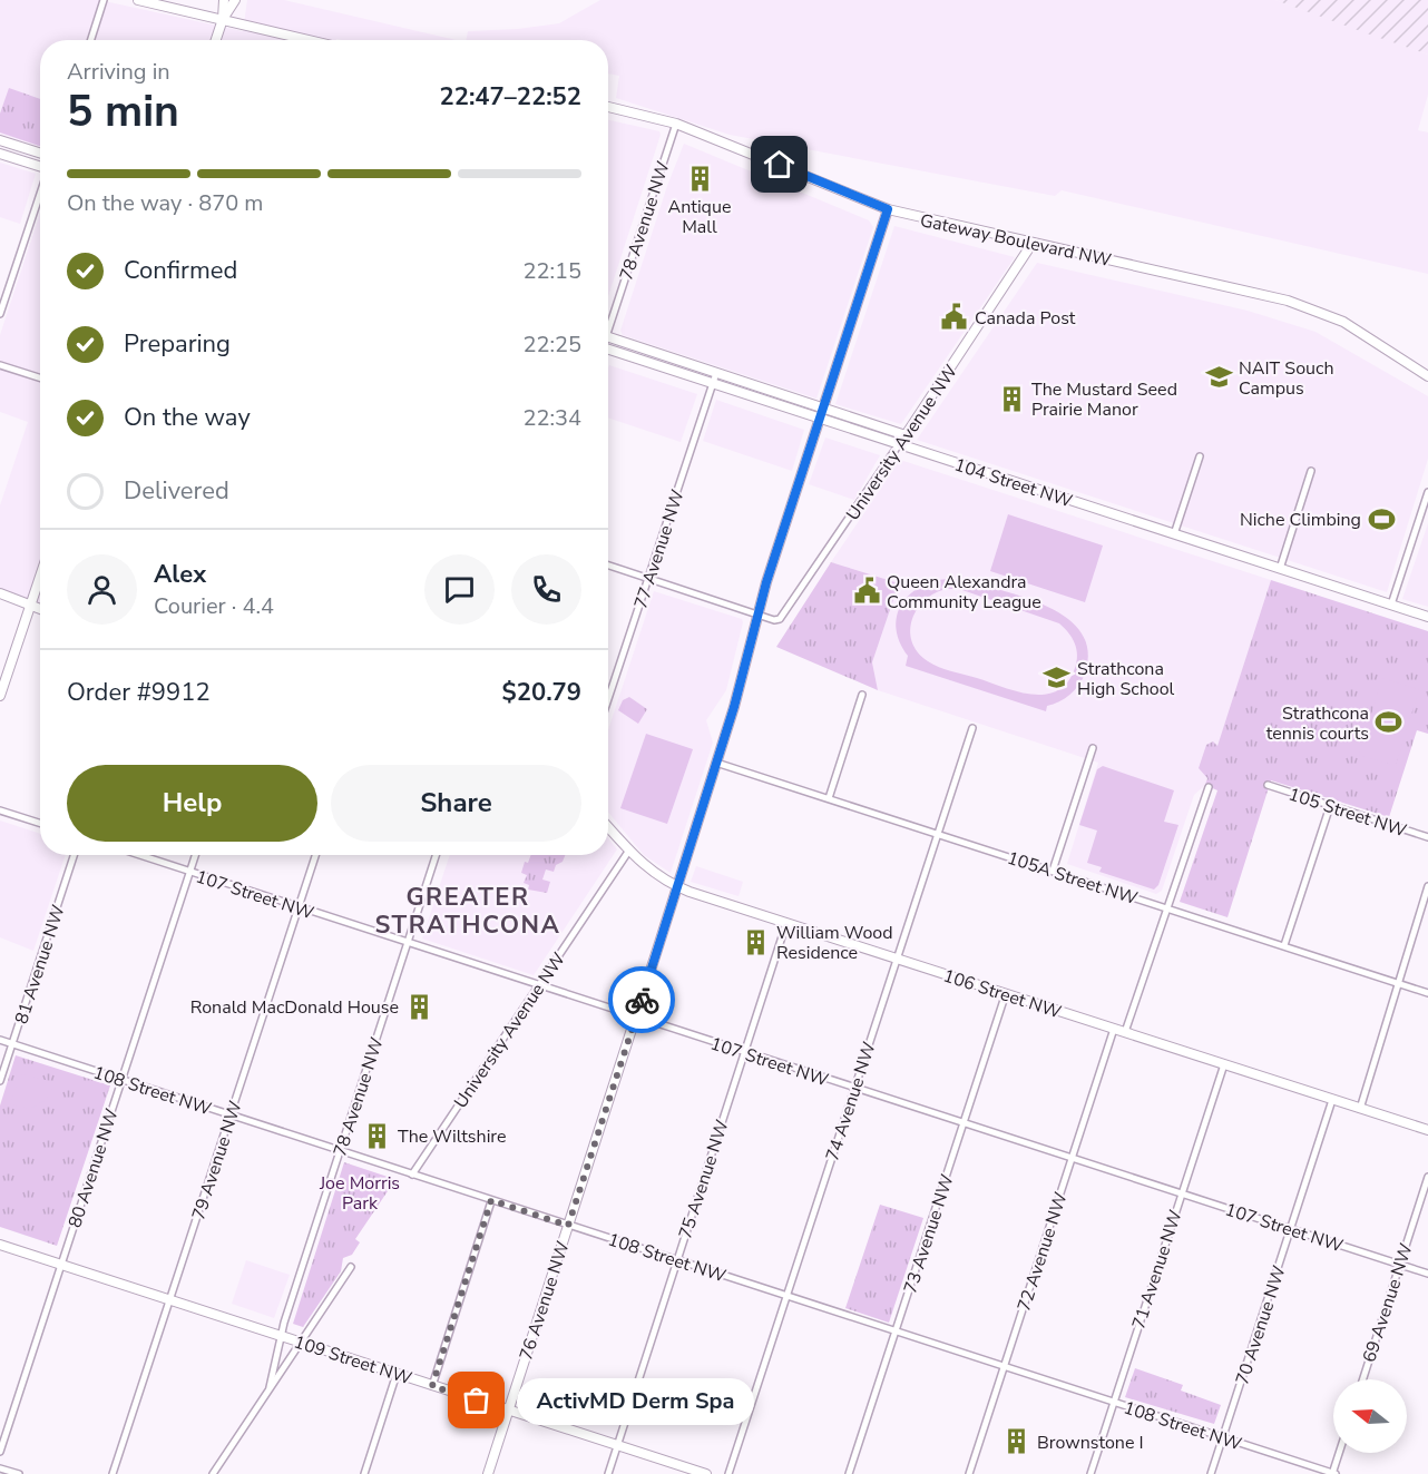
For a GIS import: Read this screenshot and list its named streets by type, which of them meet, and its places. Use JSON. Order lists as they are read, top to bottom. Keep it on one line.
{"streets":{"main road":["Gateway Boulevard NW","University Avenue NW","104 Street NW","106 Street NW","76 Avenue NW","109 Street NW"],"street":["78 Avenue NW","77 Avenue NW","105 Street NW","105A Street NW","107 Street NW","81 Avenue NW","108 Street NW","74 Avenue NW","79 Avenue NW","80 Avenue NW","75 Avenue NW","73 Avenue NW","72 Avenue NW","71 Avenue NW","69 Avenue NW","70 Avenue NW"]},"crossings":[["78 Avenue NW","Gateway Boulevard NW"],["78 Avenue NW","107 Street NW"],["78 Avenue NW","108 Street NW"],["78 Avenue NW","109 Street NW"],["Gateway Boulevard NW","University Avenue NW"],["Gateway Boulevard NW","76 Avenue NW"],["University Avenue NW","104 Street NW"],["University Avenue NW","107 Street NW"],["University Avenue NW","106 Street NW"],["University Avenue NW","108 Street NW"],["University Avenue NW","76 Avenue NW"],["104 Street NW","77 Avenue NW"],["104 Street NW","76 Avenue NW"],["105A Street NW","74 Avenue NW"],["105A Street NW","76 Avenue NW"],["107 Street NW","74 Avenue NW"],["107 Street NW","79 Avenue NW"],["107 Street NW","80 Avenue NW"],["107 Street NW","75 Avenue NW"],["107 Street NW","73 Avenue NW"],["107 Street NW","72 Avenue NW"],["107 Street NW","71 Avenue NW"],["107 Street NW","76 Avenue NW"],["107 Street NW","69 Avenue NW"],["107 Street NW","70 Avenue NW"],["81 Avenue NW","108 Street NW"],["106 Street NW","74 Avenue NW"],["106 Street NW","75 Avenue NW"],["106 Street NW","73 Avenue NW"],["106 Street NW","72 Avenue NW"],["106 Street NW","71 Avenue NW"],["106 Street NW","76 Avenue NW"],["106 Street NW","70 Avenue NW"],["108 Street NW","74 Avenue NW"],["108 Street NW","79 Avenue NW"],["108 Street NW","80 Avenue NW"],["108 Street NW","75 Avenue NW"],["108 Street NW","73 Avenue NW"],["108 Street NW","72 Avenue NW"],["108 Street NW","71 Avenue NW"],["108 Street NW","76 Avenue NW"],["108 Street NW","70 Avenue NW"],["79 Avenue NW","109 Street NW"],["80 Avenue NW","109 Street NW"],["75 Avenue NW","109 Street NW"],["76 Avenue NW","109 Street NW"]],"districts":["GREATER STRATHCONA"],"parks":["Joe Morris Park"],"places":{"building":["Antique Mall","The Mustard Seed Prairie Manor","William Wood Residence","Ronald MacDonald House","The Wiltshire","Brownstone I"],"public building":["Canada Post","Queen Alexandra Community League"],"school or university":["NAIT Souch Campus","Strathcona High School"],"sports":["Niche Climbing","Strathcona tennis courts"],"other":["ActivMD Derm Spa"]},"north":"left","page":{"heading":["5 min","Arriving in","22:47–22:52"],"panel":["Alex","Courier · 4.4","Order #9912","$20.79"],"bar":"On the way · 870 m","list":[["Confirmed","22:15"],["Preparing","22:25"],["On the way","22:34"],"Delivered"],"buttons":["Help","Share"],"bubble":"ActivMD Derm Spa"}}
